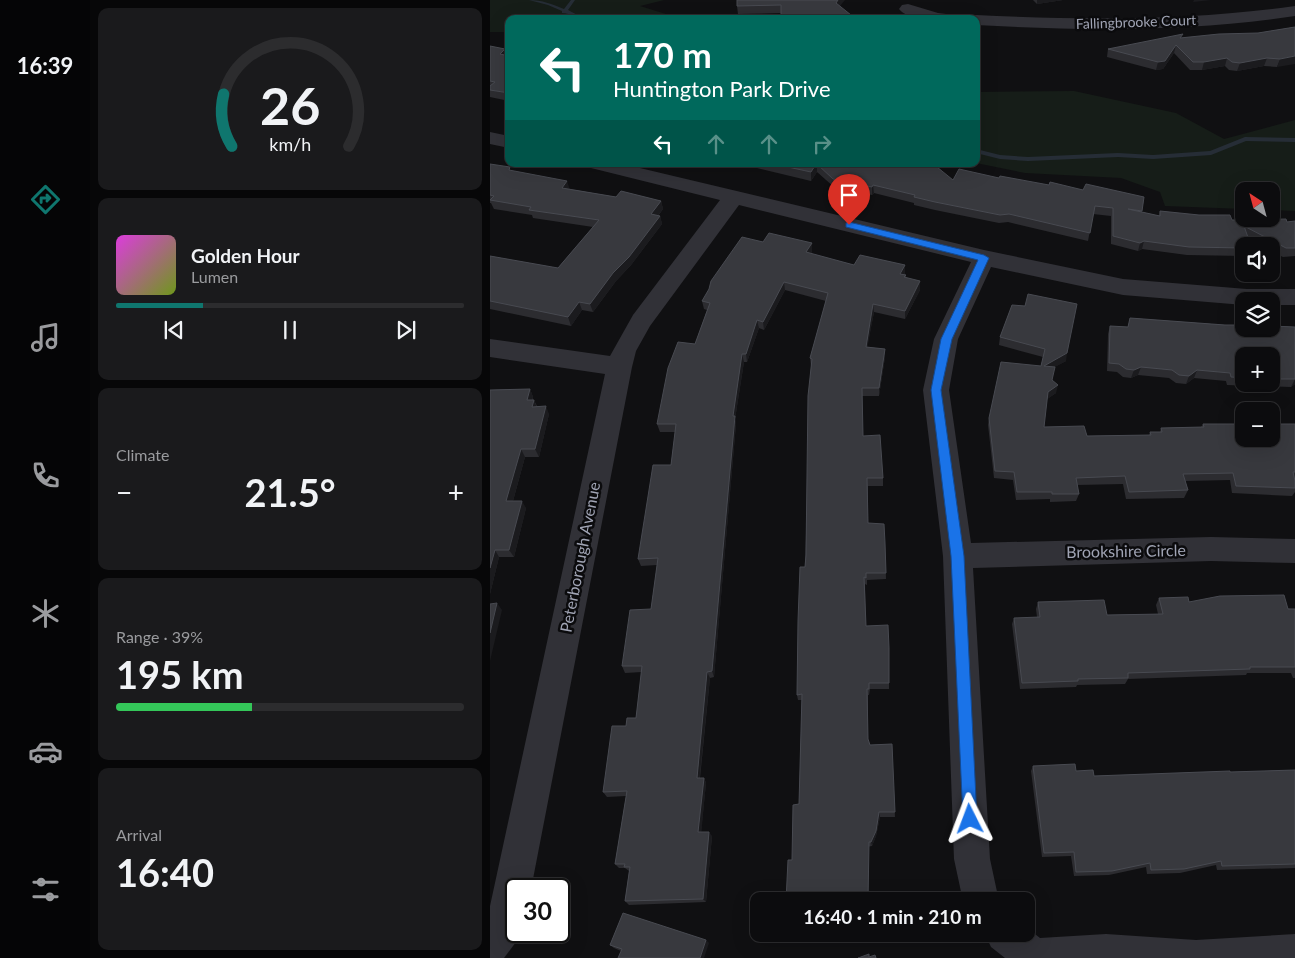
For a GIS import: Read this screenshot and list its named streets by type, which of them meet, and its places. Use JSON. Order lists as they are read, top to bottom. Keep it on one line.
{"streets":{"street":["Fallingbrooke Court","Brookshire Circle","Peterborough Avenue"]},"north":"top left","page":{"tabs":"16:39","turn":["170 m","Huntington Park Drive"],"map_buttons":["+","−"],"song":["Golden Hour","Lumen"],"tile":["Climate",["Range · 39%","195 km"],["Arrival","16:40"]],"heat":["−","21.5°","+"],"limit":"30","trip":"16:40 · 1 min · 210 m","gauge":["26","km/h"]}}
